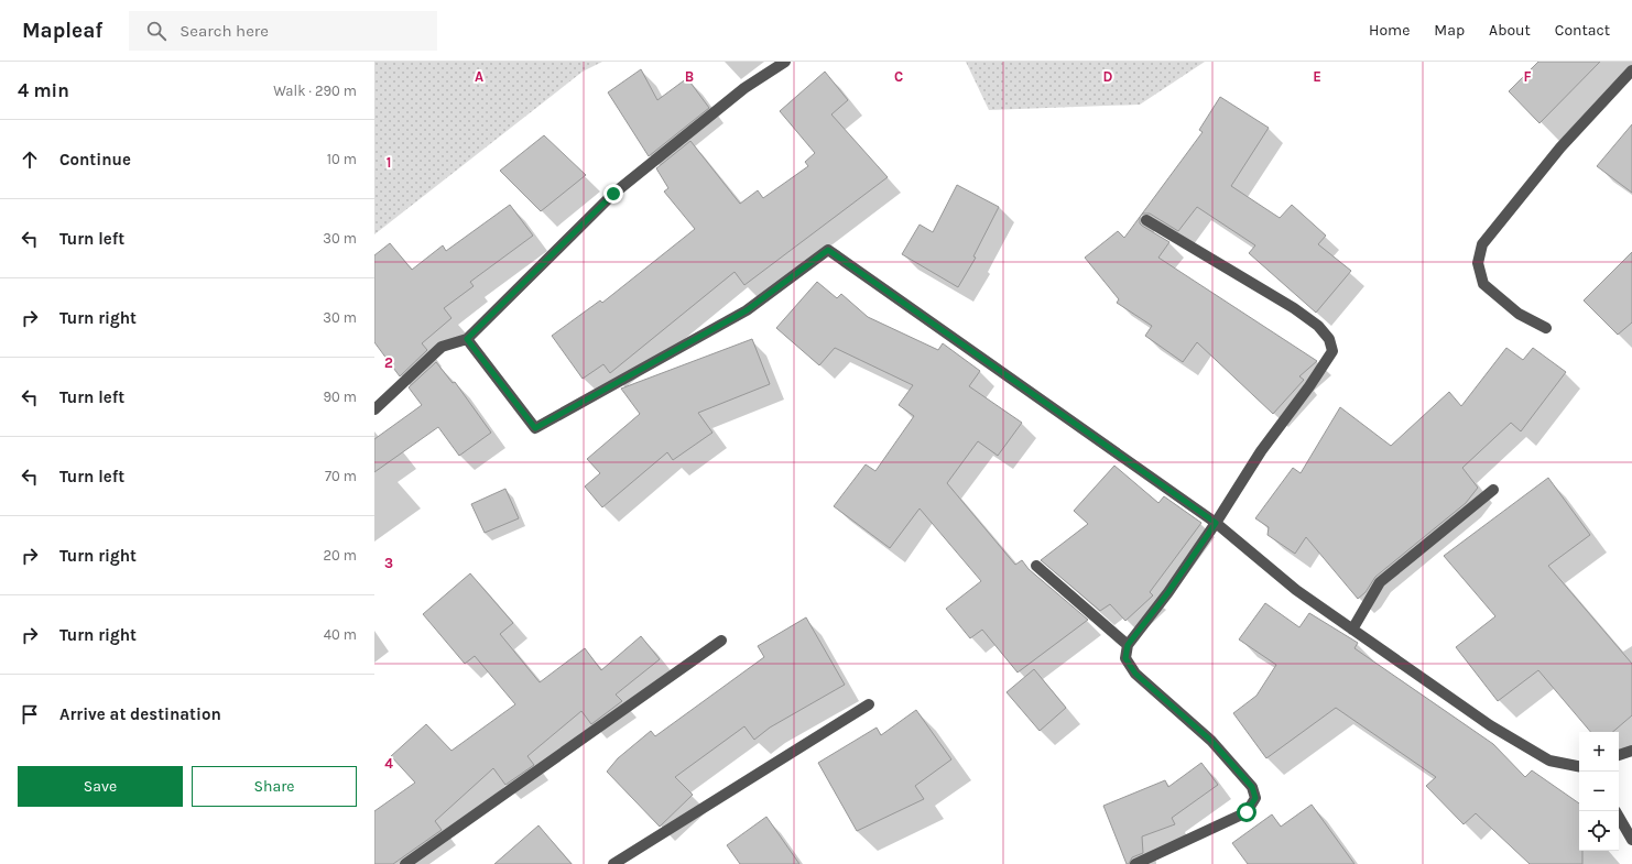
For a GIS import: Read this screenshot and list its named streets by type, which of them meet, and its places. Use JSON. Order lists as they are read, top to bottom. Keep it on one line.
{"page":{"header":"Mapleaf","search":"Search here","nav":["Home","Map","About","Contact"],"heading":["4 min","Walk · 290 m"],"list":[["Continue","10 m"],["Turn left","30 m"],["Turn right","30 m"],["Turn left","90 m"],["Turn left","70 m"],["Turn right","20 m"],["Turn right","40 m"],"Arrive at destination"],"map_buttons":["+","−"],"buttons":["Save","Share"]},"grid":{"columns":["A","B","C","D","E","F"],"rows":["1","2","3","4"]}}
